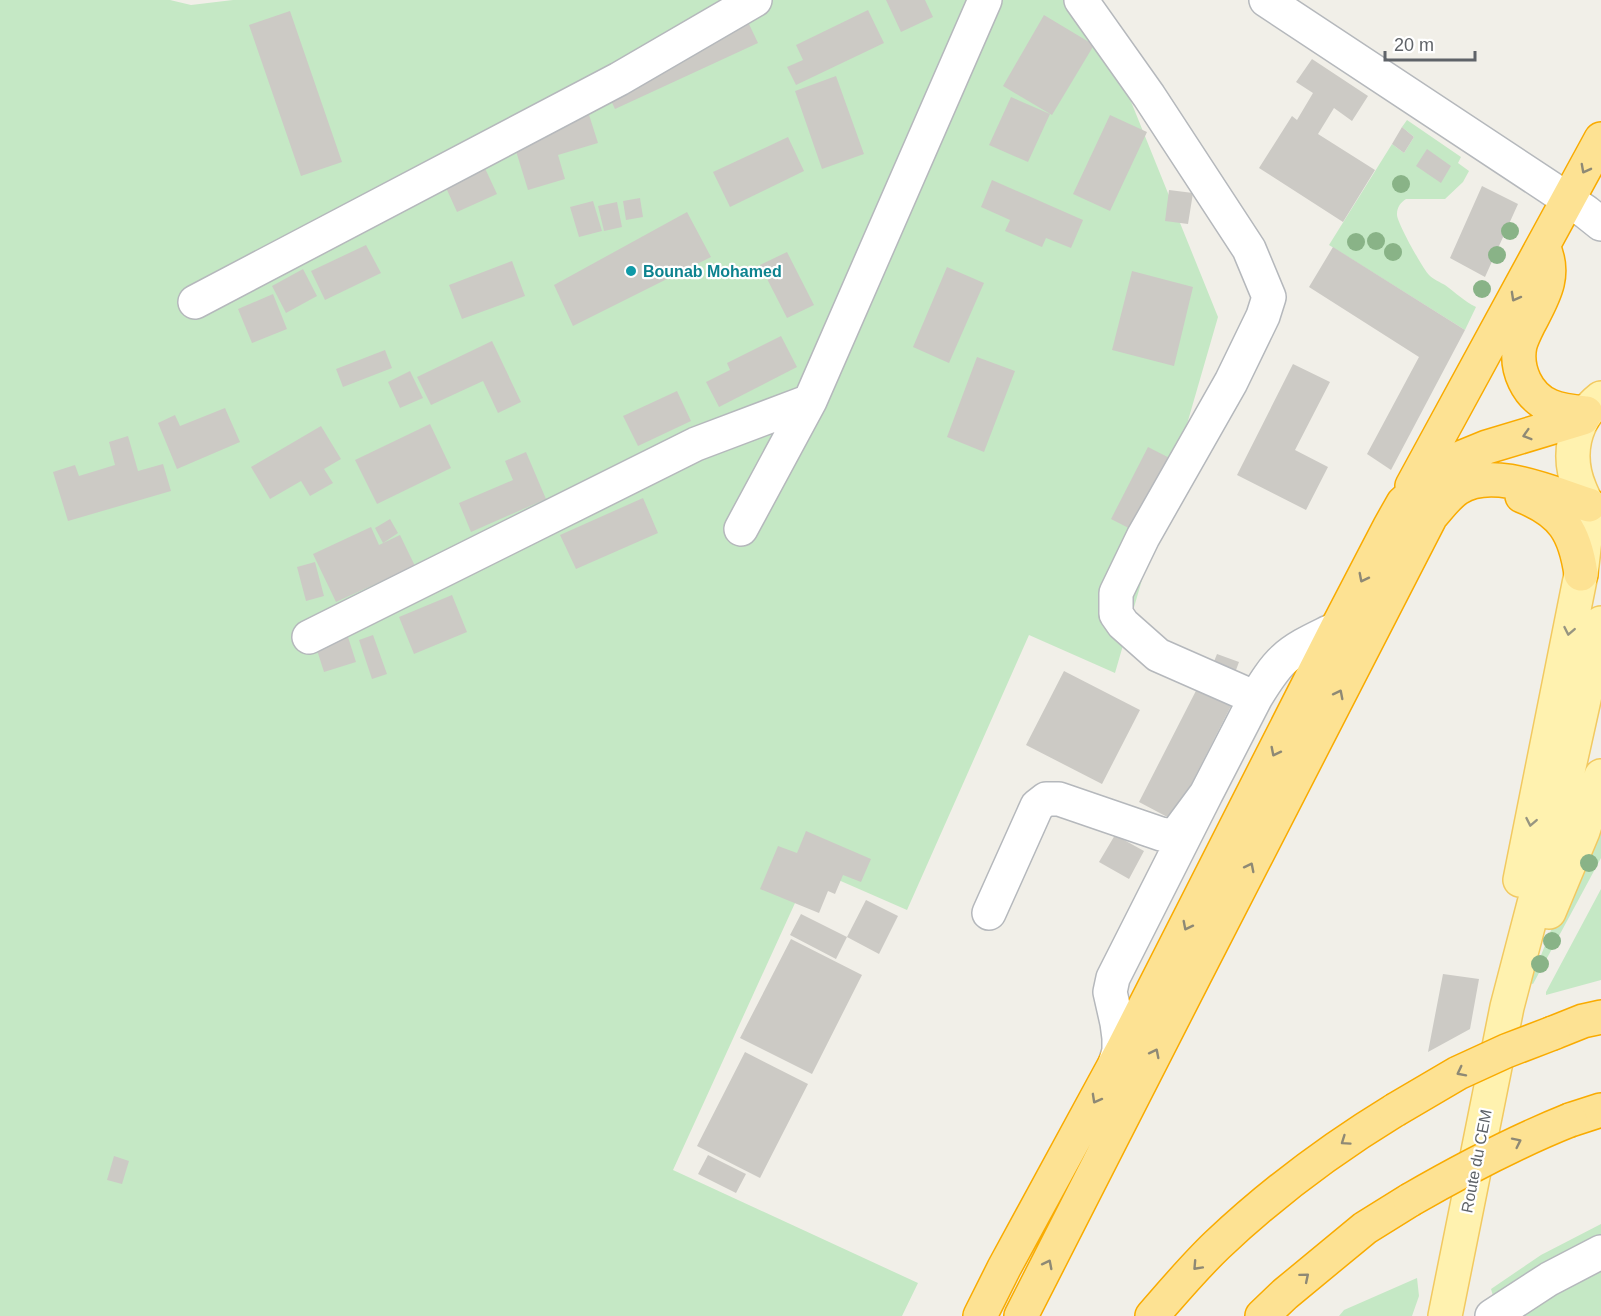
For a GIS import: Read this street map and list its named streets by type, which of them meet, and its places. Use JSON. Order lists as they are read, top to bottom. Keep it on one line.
{"streets":{"main road":["Route du CEM"]},"places":["Bounab Mohamed"],"scale_bar":"20 m"}
